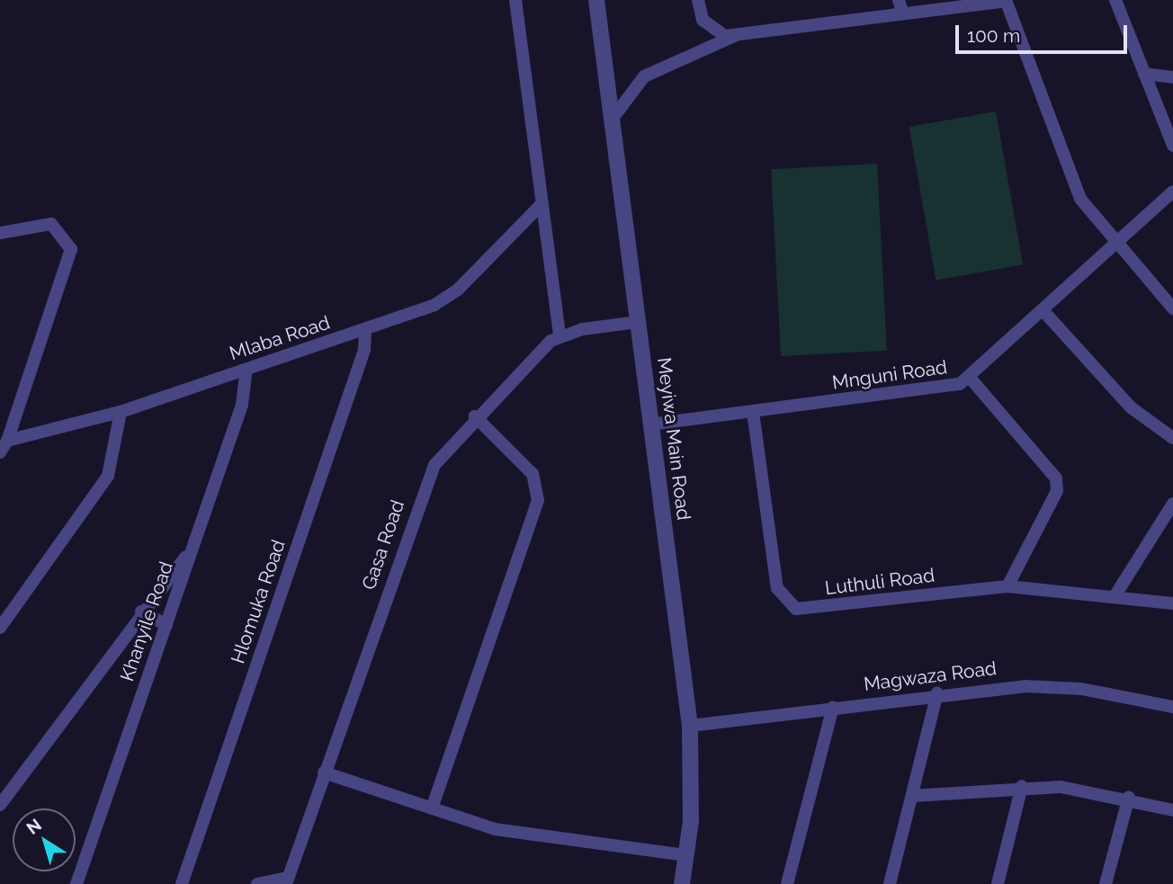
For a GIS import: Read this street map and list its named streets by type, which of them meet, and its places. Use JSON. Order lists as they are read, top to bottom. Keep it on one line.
{"streets":{"street":["Mlaba Road","Mnguni Road","Meyiwa Main Road","Gasa Road","Luthuli Road","Hlomuka Road","Khanyile Road","Magwaza Road"]},"crossings":[["Mlaba Road","Hlomuka Road"],["Mlaba Road","Khanyile Road"],["Mnguni Road","Meyiwa Main Road"],["Mnguni Road","Luthuli Road"],["Meyiwa Main Road","Magwaza Road"]],"scale_bar":"100 m","north":"top left"}
